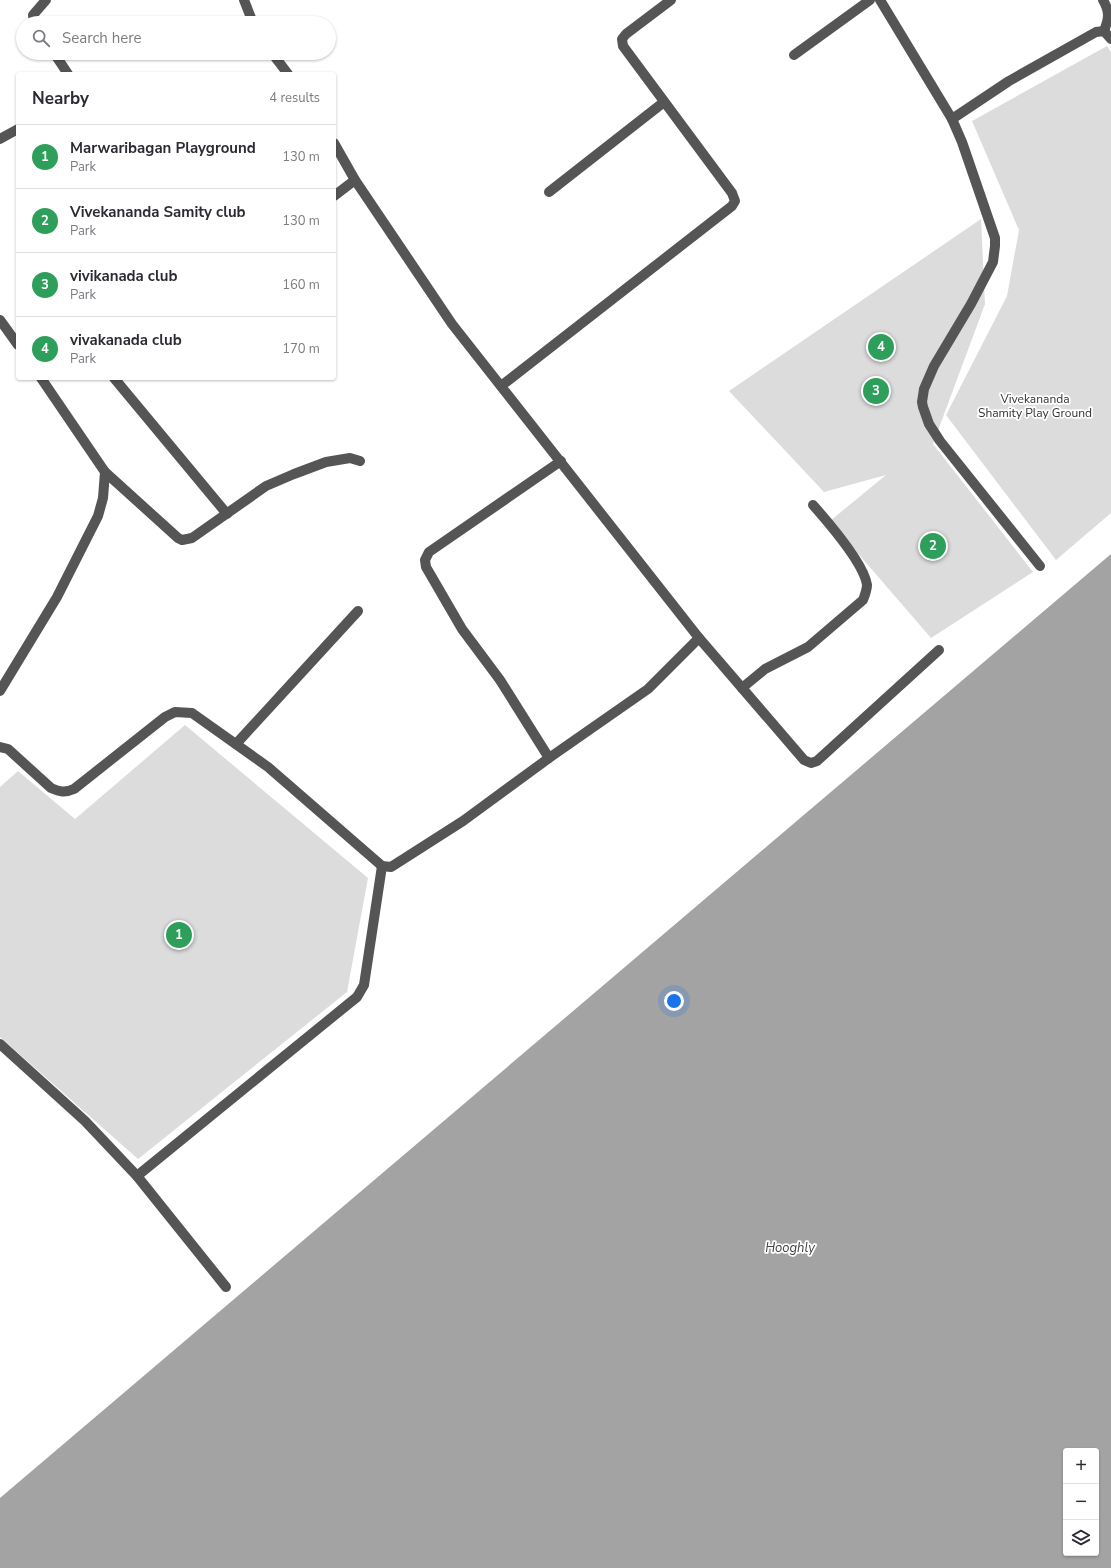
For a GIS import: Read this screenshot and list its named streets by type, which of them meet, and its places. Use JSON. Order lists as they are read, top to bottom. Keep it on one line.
{"water":["Hooghly"],"parks":["Vivekananda Shamity Play Ground"],"page":{"search":"Search here","heading":["Nearby","4 results"],"list":[{"mark":"1","name":"Marwaribagan Playground","note":"Park","value":"130 m"},{"mark":"2","name":"Vivekananda Samity club","note":"Park","value":"130 m"},{"mark":"3","name":"vivikanada club","note":"Park","value":"160 m"},{"mark":"4","name":"vivakanada club","note":"Park","value":"170 m"}],"pins":["4","3","2","1"],"map_buttons":["+","−"]}}
